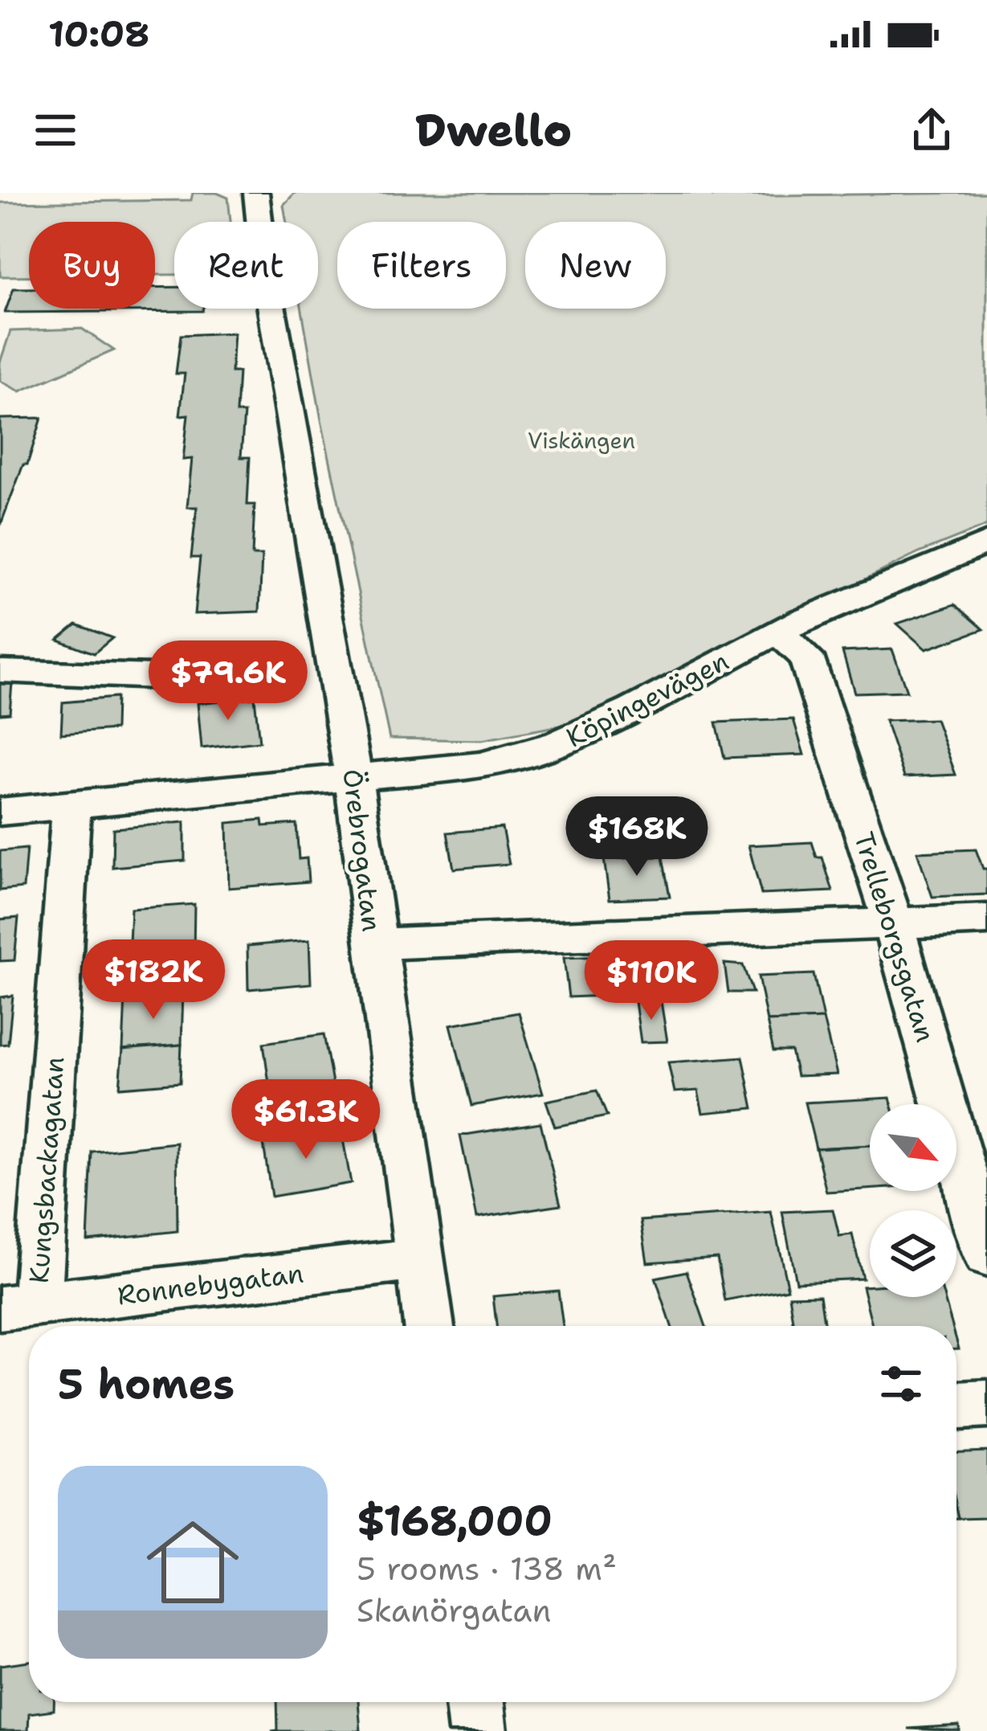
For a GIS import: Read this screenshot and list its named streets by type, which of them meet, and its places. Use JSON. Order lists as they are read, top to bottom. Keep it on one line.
{"streets":{"street":["Köpingevägen","Örebrogatan","Trelleborgsgatan","Kungsbackagatan","Ronnebygatan"]},"crossings":[["Köpingevägen","Örebrogatan"],["Köpingevägen","Trelleborgsgatan"],["Köpingevägen","Kungsbackagatan"],["Örebrogatan","Ronnebygatan"],["Kungsbackagatan","Ronnebygatan"]],"parks":["Viskängen"],"north":"bottom right","page":{"status":"10:08","header":"Dwello","chip":["Buy","Rent","Filters","New"],"price":["$79.6K","$168K","$182K","$110K","$61.3K"],"heading":"5 homes","list":[{"name":"$168,000","note":"5 rooms · 138 m² · Skanörgatan"}]}}
